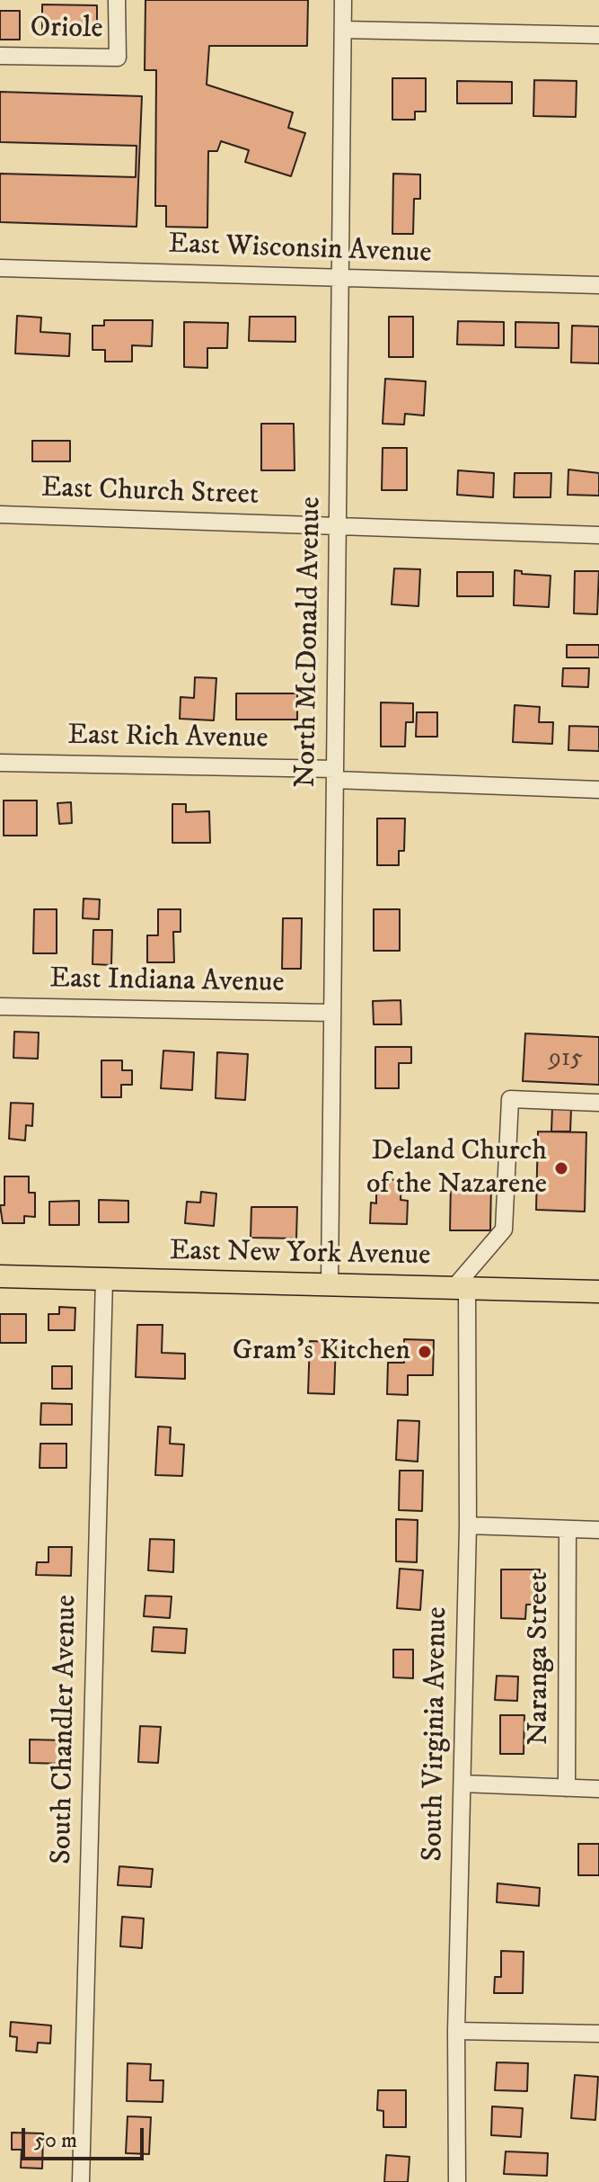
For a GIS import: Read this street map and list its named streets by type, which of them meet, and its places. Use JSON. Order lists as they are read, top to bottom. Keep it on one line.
{"streets":{"main road":["East New York Avenue"],"street":["Oriole","East Wisconsin Avenue","East Church Street","North McDonald Avenue","East Rich Avenue","East Indiana Avenue","Naranga Street","South Chandler Avenue","South Virginia Avenue"]},"crossings":[["East Wisconsin Avenue","North McDonald Avenue"],["East Church Street","North McDonald Avenue"],["North McDonald Avenue","East Rich Avenue"],["North McDonald Avenue","East Indiana Avenue"],["North McDonald Avenue","East New York Avenue"],["East New York Avenue","South Chandler Avenue"],["East New York Avenue","South Virginia Avenue"]],"places":["Deland Church of the Nazarene","Gram's Kitchen"],"house_numbers":["915"],"scale_bar":"50 m"}
